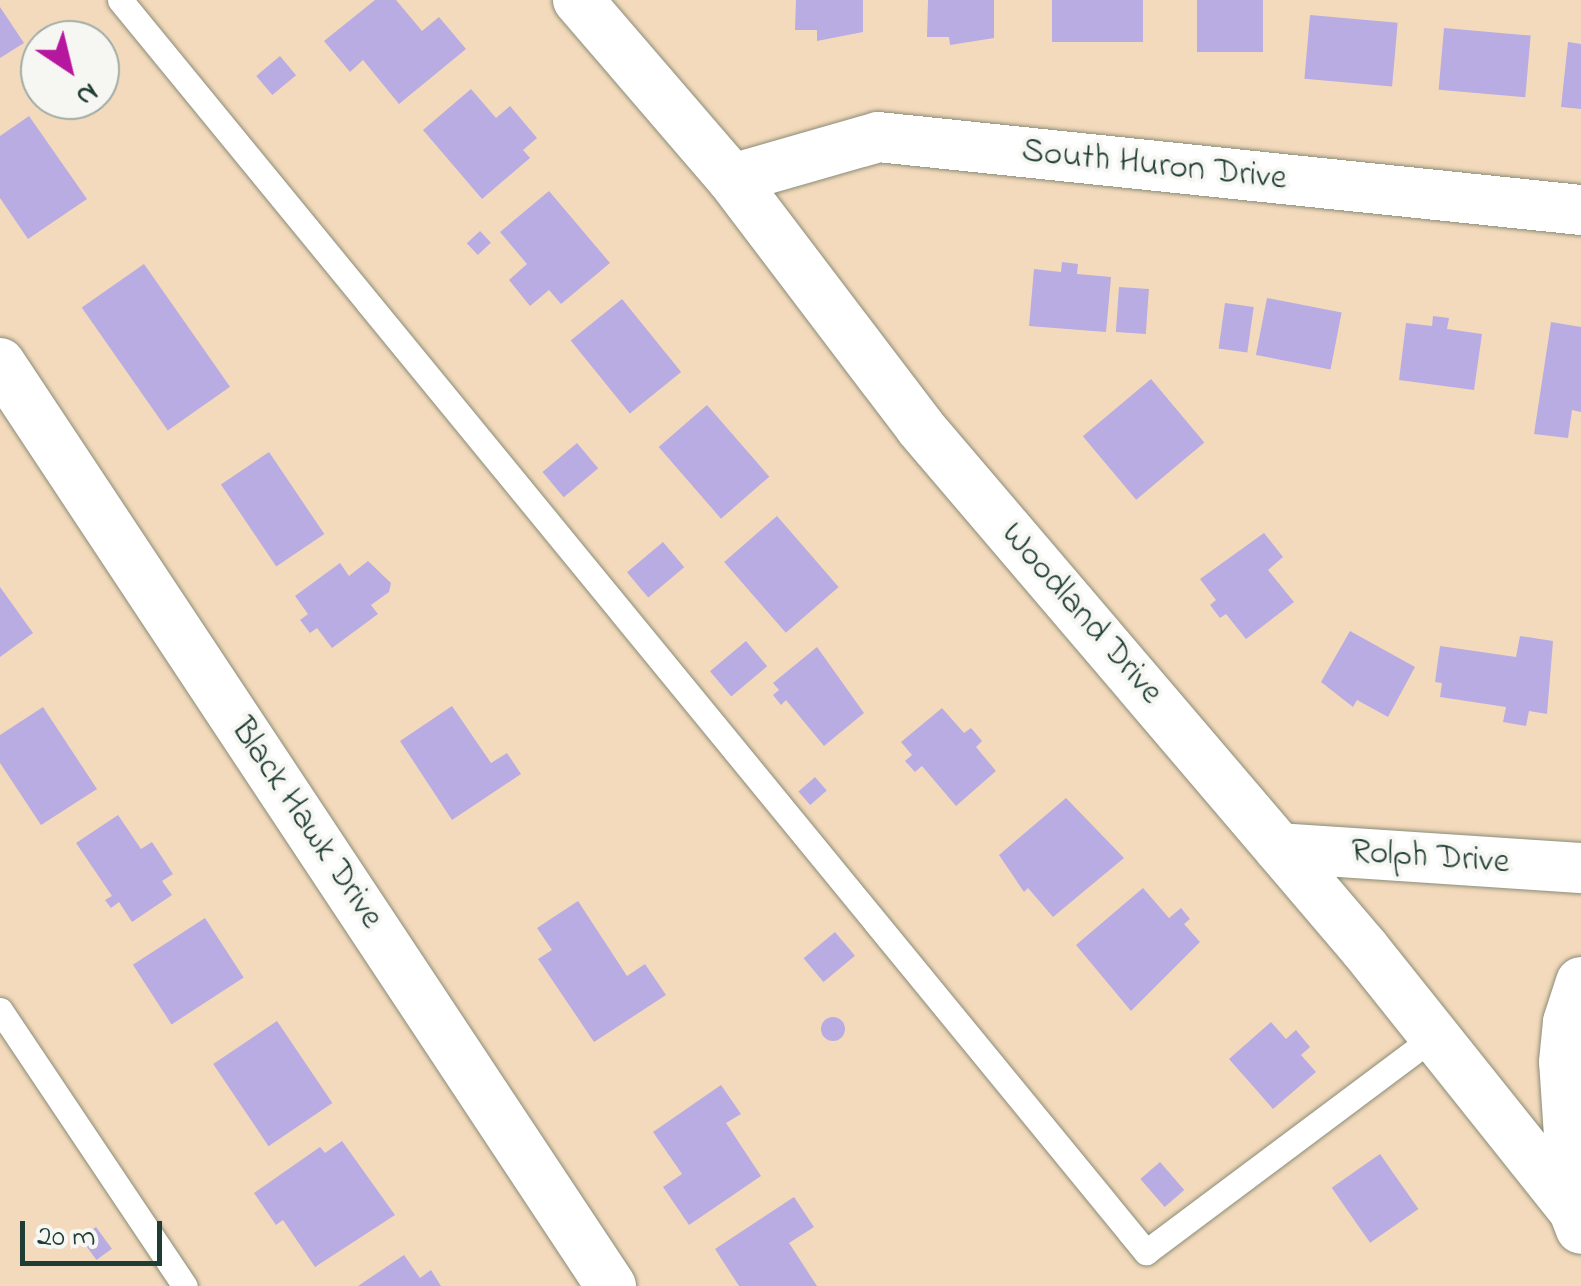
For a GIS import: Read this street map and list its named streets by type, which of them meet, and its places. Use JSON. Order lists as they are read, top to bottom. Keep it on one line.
{"streets":{"street":["South Huron Drive","Woodland Drive","Black Hawk Drive","Rolph Drive"]},"crossings":[["South Huron Drive","Woodland Drive"],["Woodland Drive","Rolph Drive"]],"scale_bar":"20 m","north":"bottom right"}
